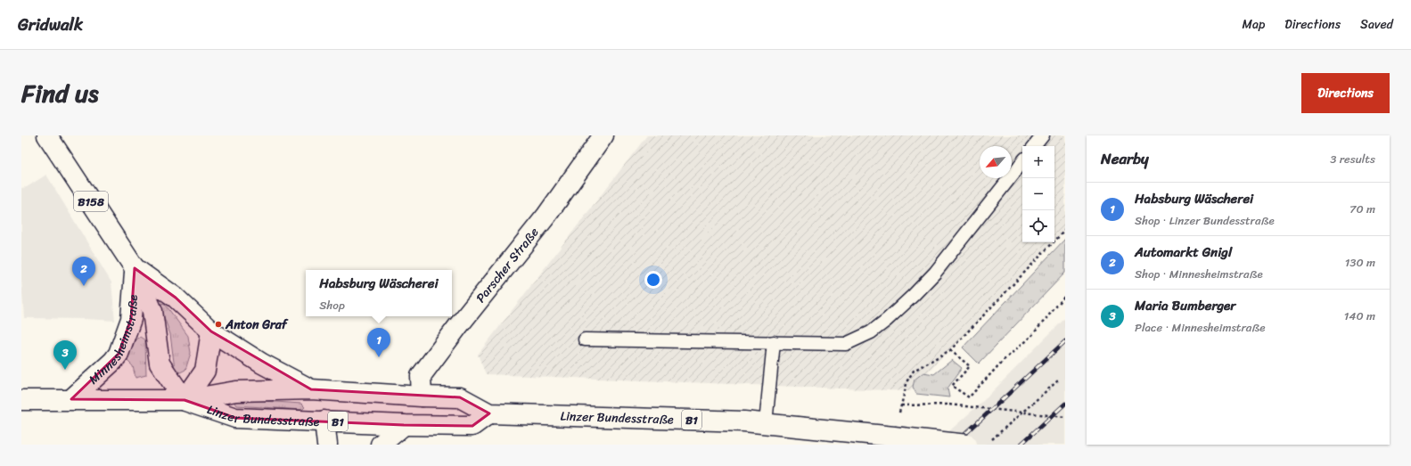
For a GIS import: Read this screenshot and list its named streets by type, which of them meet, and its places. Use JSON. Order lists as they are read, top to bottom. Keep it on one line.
{"streets":{"main road":["B158","Parscher Straße","Minnesheimstraße","Linzer Bundesstraße","B1"]},"crossings":[["Parscher Straße","Linzer Bundesstraße"],["Minnesheimstraße","Linzer Bundesstraße"],["Linzer Bundesstraße","B1"]],"places":["Anton Graf"],"north":"bottom left","page":{"header":"Gridwalk","nav":["Map","Directions","Saved"],"title":"Find us","buttons":"Directions","heading":["Nearby","3 results"],"map_buttons":["+","−"],"list":[{"mark":"1","name":"Habsburg Wäscherei","note":"Shop · Linzer Bundesstraße","value":"70 m"},{"mark":"2","name":"Automarkt Gnigl","note":"Shop · Minnesheimstraße","value":"130 m"},{"mark":"3","name":"Maria Bumberger","note":"Place · Minnesheimstraße","value":"140 m"}],"pins":["2","1","3"],"popup":["Habsburg Wäscherei","Shop"]}}
